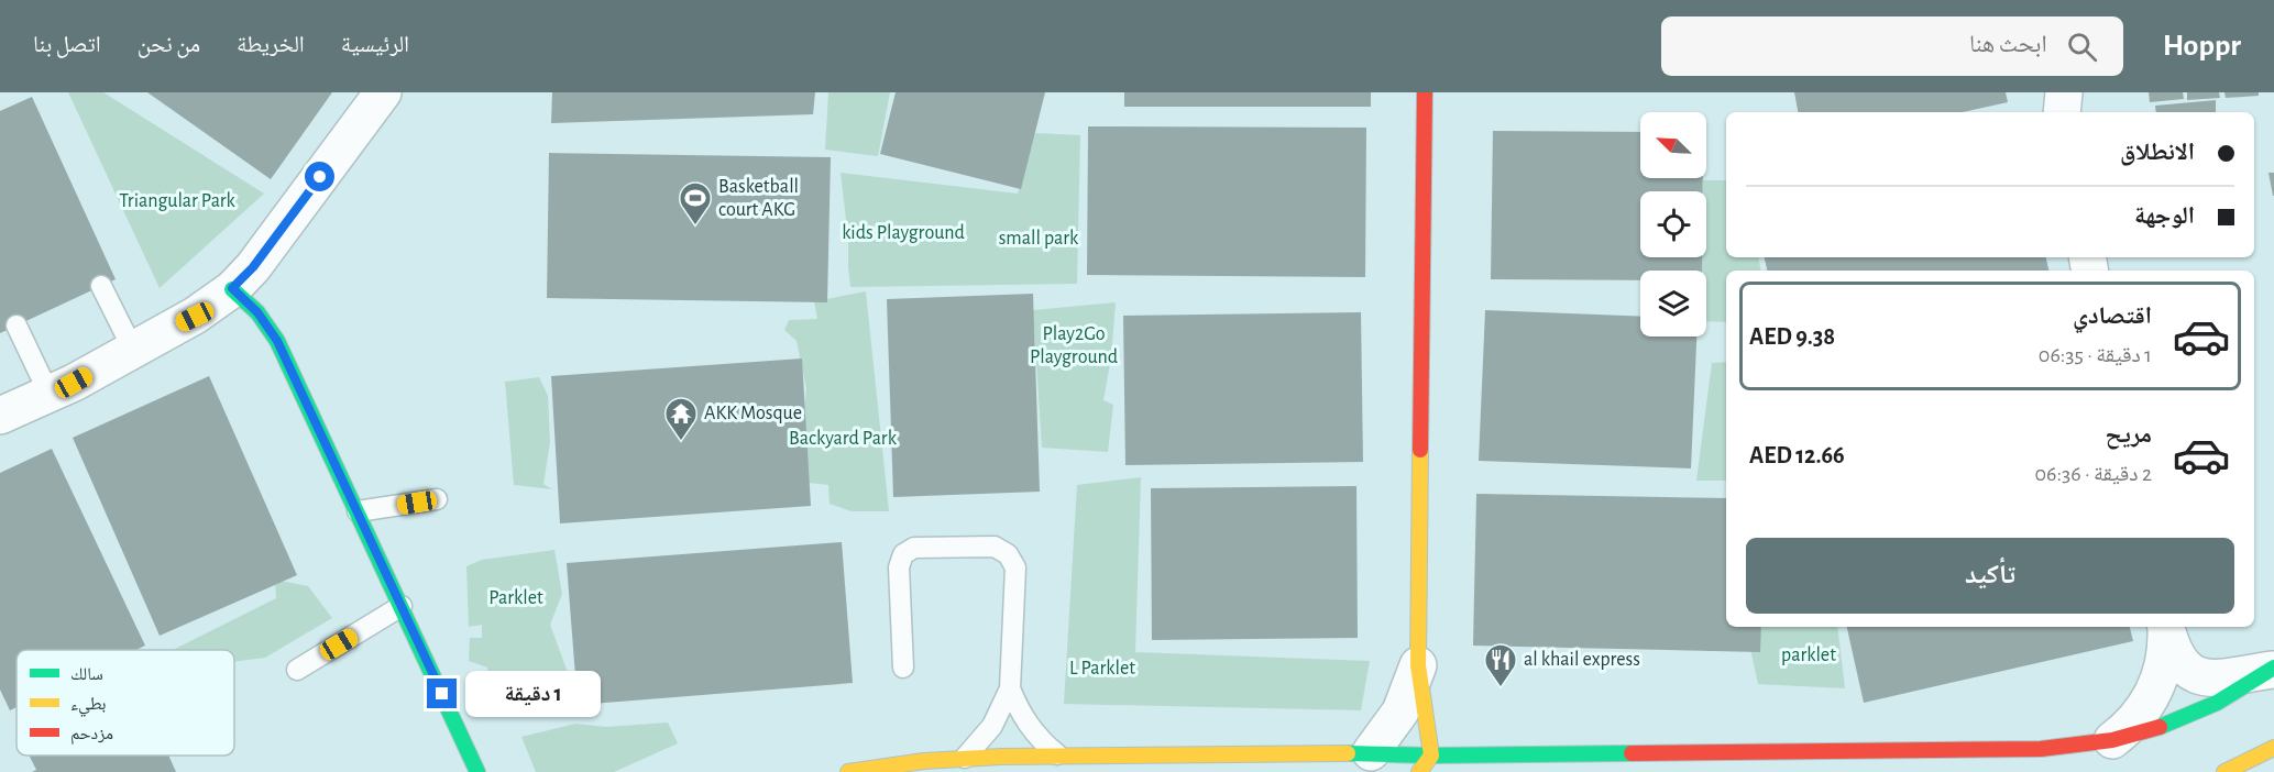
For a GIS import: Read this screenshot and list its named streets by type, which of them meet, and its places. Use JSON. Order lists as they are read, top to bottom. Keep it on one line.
{"parks":["Triangular Park","kids Playground","small park","Play2Go Playground","Backyard Park","Parklet","parklet","L Parklet"],"places":{"sports":["Basketball court AKG"],"temple":["AKK Mosque"],"restaurant":["al khail express"]},"legend":["سالك","بطيء","مزدحم"],"north":"top left","page":{"header":"Hoppr","search":"ابحث هنا","nav":["الرئيسية","الخريطة","من نحن","اتصل بنا"],"banner":["الانطلاق","الوجهة"],"list":[{"name":"اقتصادي","note":"1 دقيقة · 06:35","value":"AED 9.38"},{"name":"مريح","note":"2 دقيقة · 06:36","value":"AED 12.66"}],"buttons":"تأكيد","bubble":"1 دقيقة"}}
